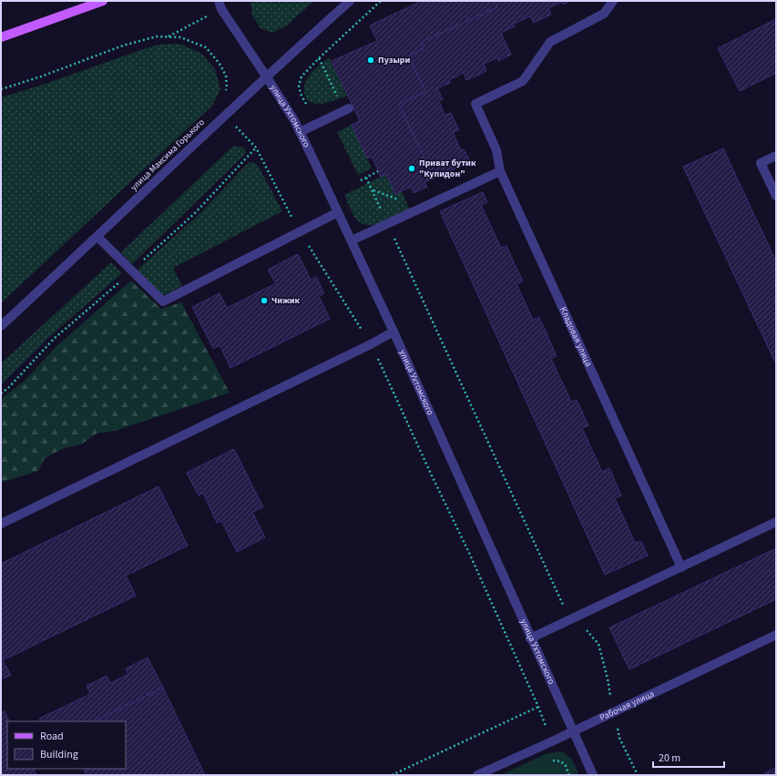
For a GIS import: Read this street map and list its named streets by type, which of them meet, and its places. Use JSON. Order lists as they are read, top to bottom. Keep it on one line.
{"streets":{"street":["улица Ухтомского","улица Максима Горького","Кладовая улица","Рабочая улица"]},"crossings":[["улица Ухтомского","улица Максима Горького"],["улица Ухтомского","Рабочая улица"]],"places":["Пузыри","Приват бутик \"Купидон\"","Чижик"],"legend":["Road","Building"],"scale_bar":"20 m"}
